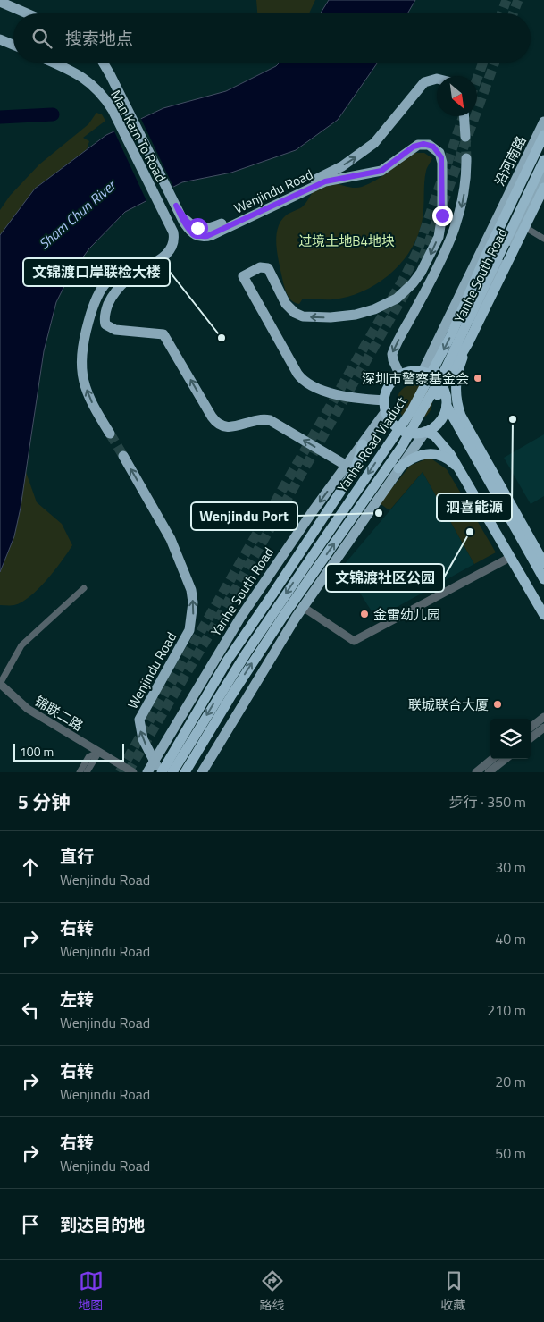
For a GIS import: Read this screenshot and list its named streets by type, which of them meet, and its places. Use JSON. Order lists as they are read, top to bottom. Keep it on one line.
{"streets":{"highway":["Yanhe Road Viaduct"],"main road":["Man Kam To Road","沿河南路","Wenjindu Road","Yanhe South Road"],"street":["锦联二路"]},"crossings":[["Man Kam To Road","Wenjindu Road"],["沿河南路","Yanhe South Road"],["Wenjindu Road","Yanhe South Road"]],"water":["Sham Chun River"],"parks":["过境土地B4地块"],"places":["文锦渡口岸联检大楼","深圳市警察基金会","泗喜能源","Wenjindu Port","文锦渡社区公园","金雷幼儿园","联城联合大厦"],"scale_bar":"100 m","north":"bottom right","page":{"search":"搜索地点","scale":"100 m","heading":["5 分钟","步行 · 350 m"],"list":[["直行","Wenjindu Road","30 m"],["右转","Wenjindu Road","40 m"],["左转","Wenjindu Road","210 m"],["右转","Wenjindu Road","20 m"],["右转","Wenjindu Road","50 m"],"到达目的地"],"nav":["地图","路线","收藏"]}}
